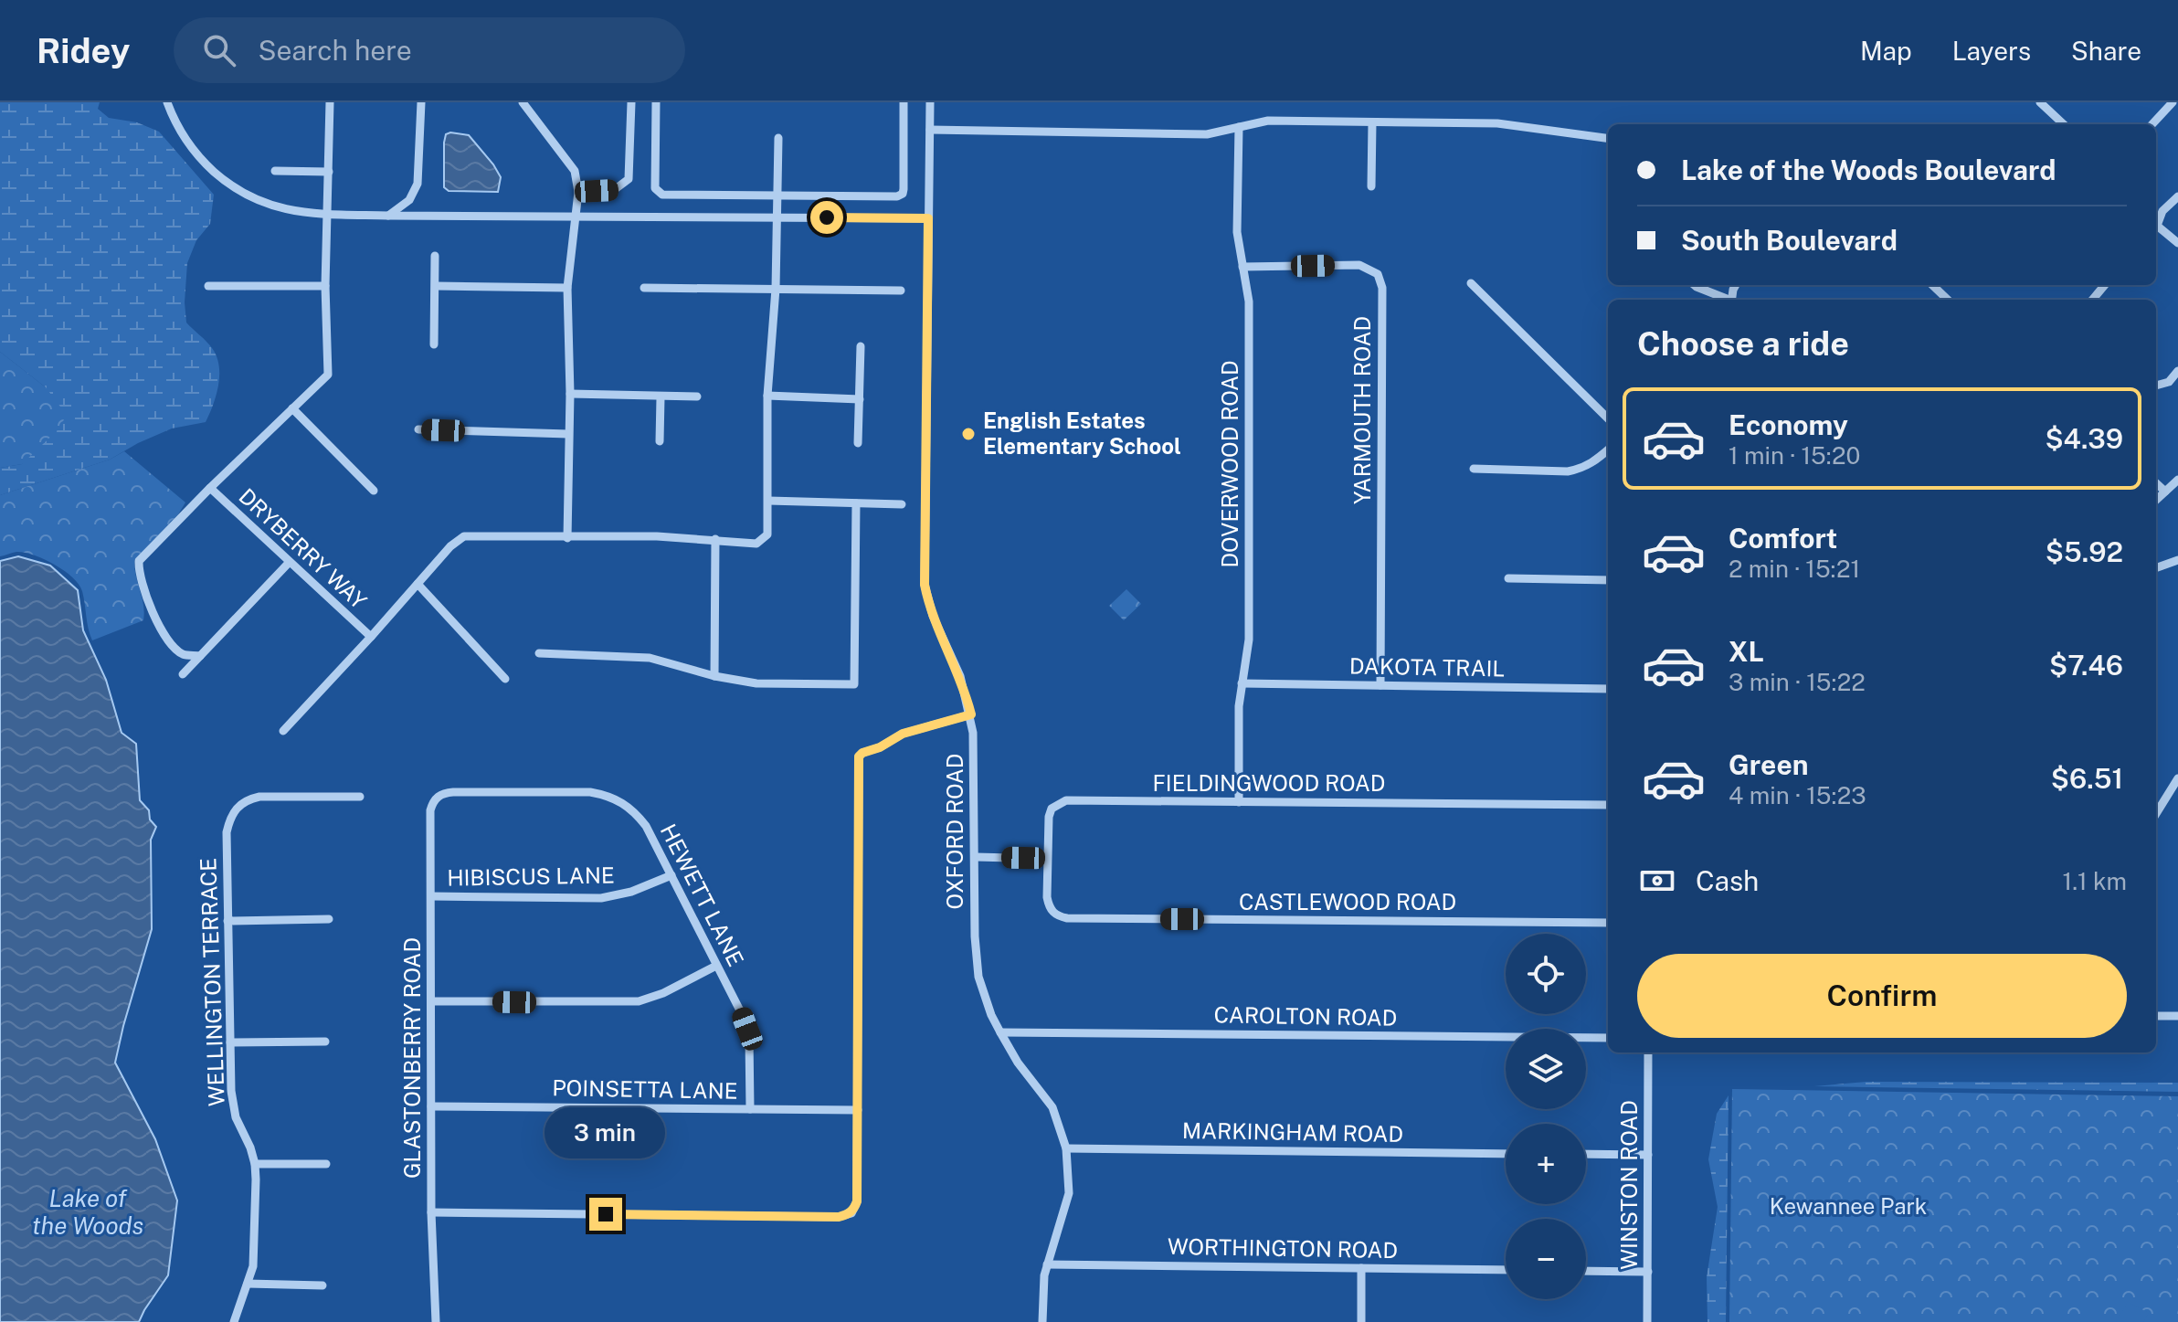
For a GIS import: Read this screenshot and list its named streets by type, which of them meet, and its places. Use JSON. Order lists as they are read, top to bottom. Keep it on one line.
{"streets":{"street":["YARMOUTH ROAD","DOVERWOOD ROAD","DRYBERRY WAY","DAKOTA TRAIL","FIELDINGWOOD ROAD","OXFORD ROAD","HIBISCUS LANE","HEWETT LANE","CASTLEWOOD ROAD","WELLINGTON TERRACE","CAROLTON ROAD","GLASTONBERRY ROAD","POINSETTA LANE","MARKINGHAM ROAD","WINSTON ROAD","WORTHINGTON ROAD"]},"crossings":[["YARMOUTH ROAD","DOVERWOOD ROAD"],["YARMOUTH ROAD","DAKOTA TRAIL"],["DOVERWOOD ROAD","DAKOTA TRAIL"],["DOVERWOOD ROAD","FIELDINGWOOD ROAD"],["FIELDINGWOOD ROAD","CASTLEWOOD ROAD"],["OXFORD ROAD","CAROLTON ROAD"],["OXFORD ROAD","MARKINGHAM ROAD"],["OXFORD ROAD","WORTHINGTON ROAD"],["HIBISCUS LANE","HEWETT LANE"],["HIBISCUS LANE","GLASTONBERRY ROAD"],["HEWETT LANE","GLASTONBERRY ROAD"],["HEWETT LANE","POINSETTA LANE"],["GLASTONBERRY ROAD","POINSETTA LANE"]],"water":["Lake of the Woods"],"parks":["Kewannee Park"],"places":["English Estates Elementary School"],"page":{"header":"Ridey","search":"Search here","nav":["Map","Layers","Share"],"banner":["Lake of the Woods Boulevard","South Boulevard"],"heading":"Choose a ride","list":[{"name":"Economy","note":"1 min · 15:20","value":"$4.39"},{"name":"Comfort","note":"2 min · 15:21","value":"$5.92"},{"name":"XL","note":"3 min · 15:22","value":"$7.46"},{"name":"Green","note":"4 min · 15:23","value":"$6.51"}],"pay":["Cash","1.1 km"],"map_buttons":["+","−"],"buttons":"Confirm","bubble":"3 min"}}
